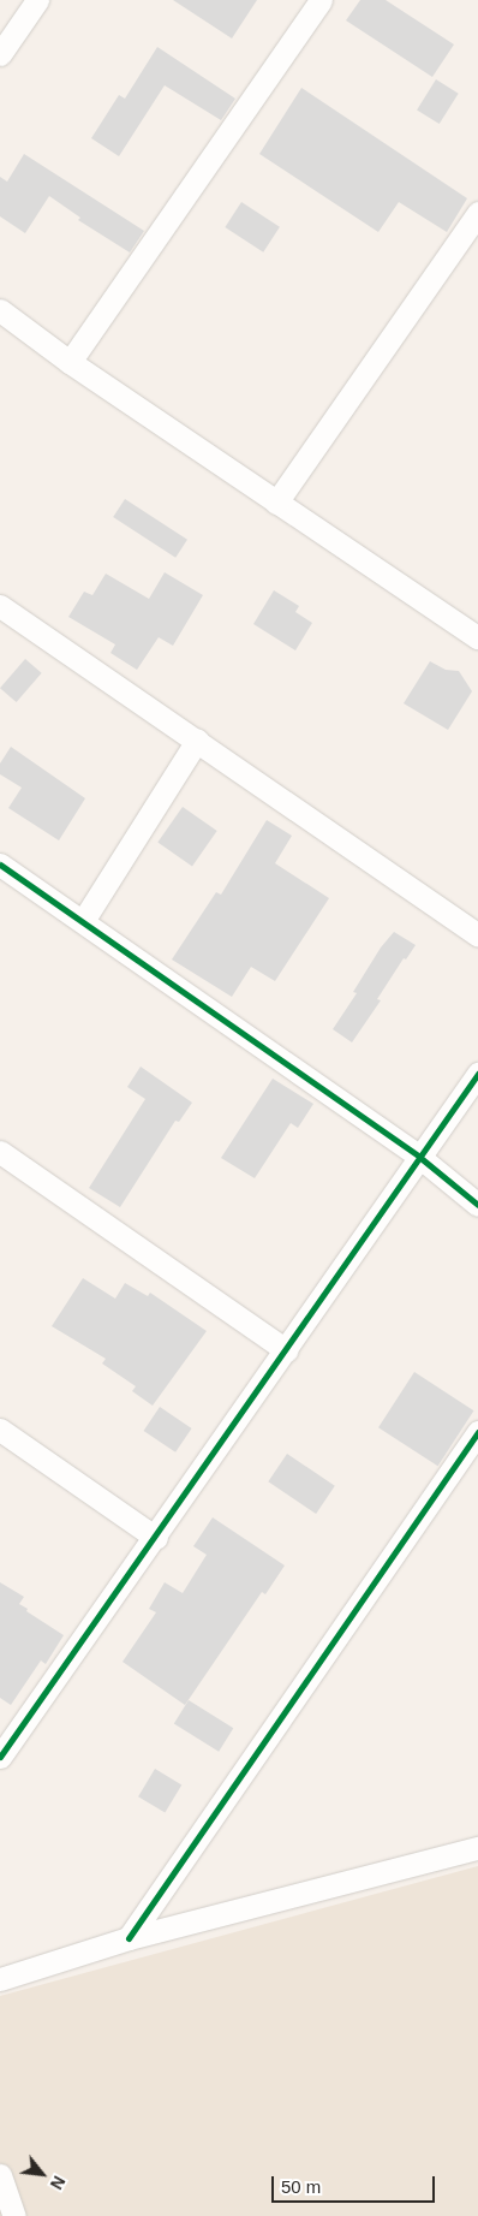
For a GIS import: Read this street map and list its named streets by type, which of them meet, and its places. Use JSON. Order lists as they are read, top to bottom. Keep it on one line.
{"scale_bar":"50 m","north":"bottom right"}
